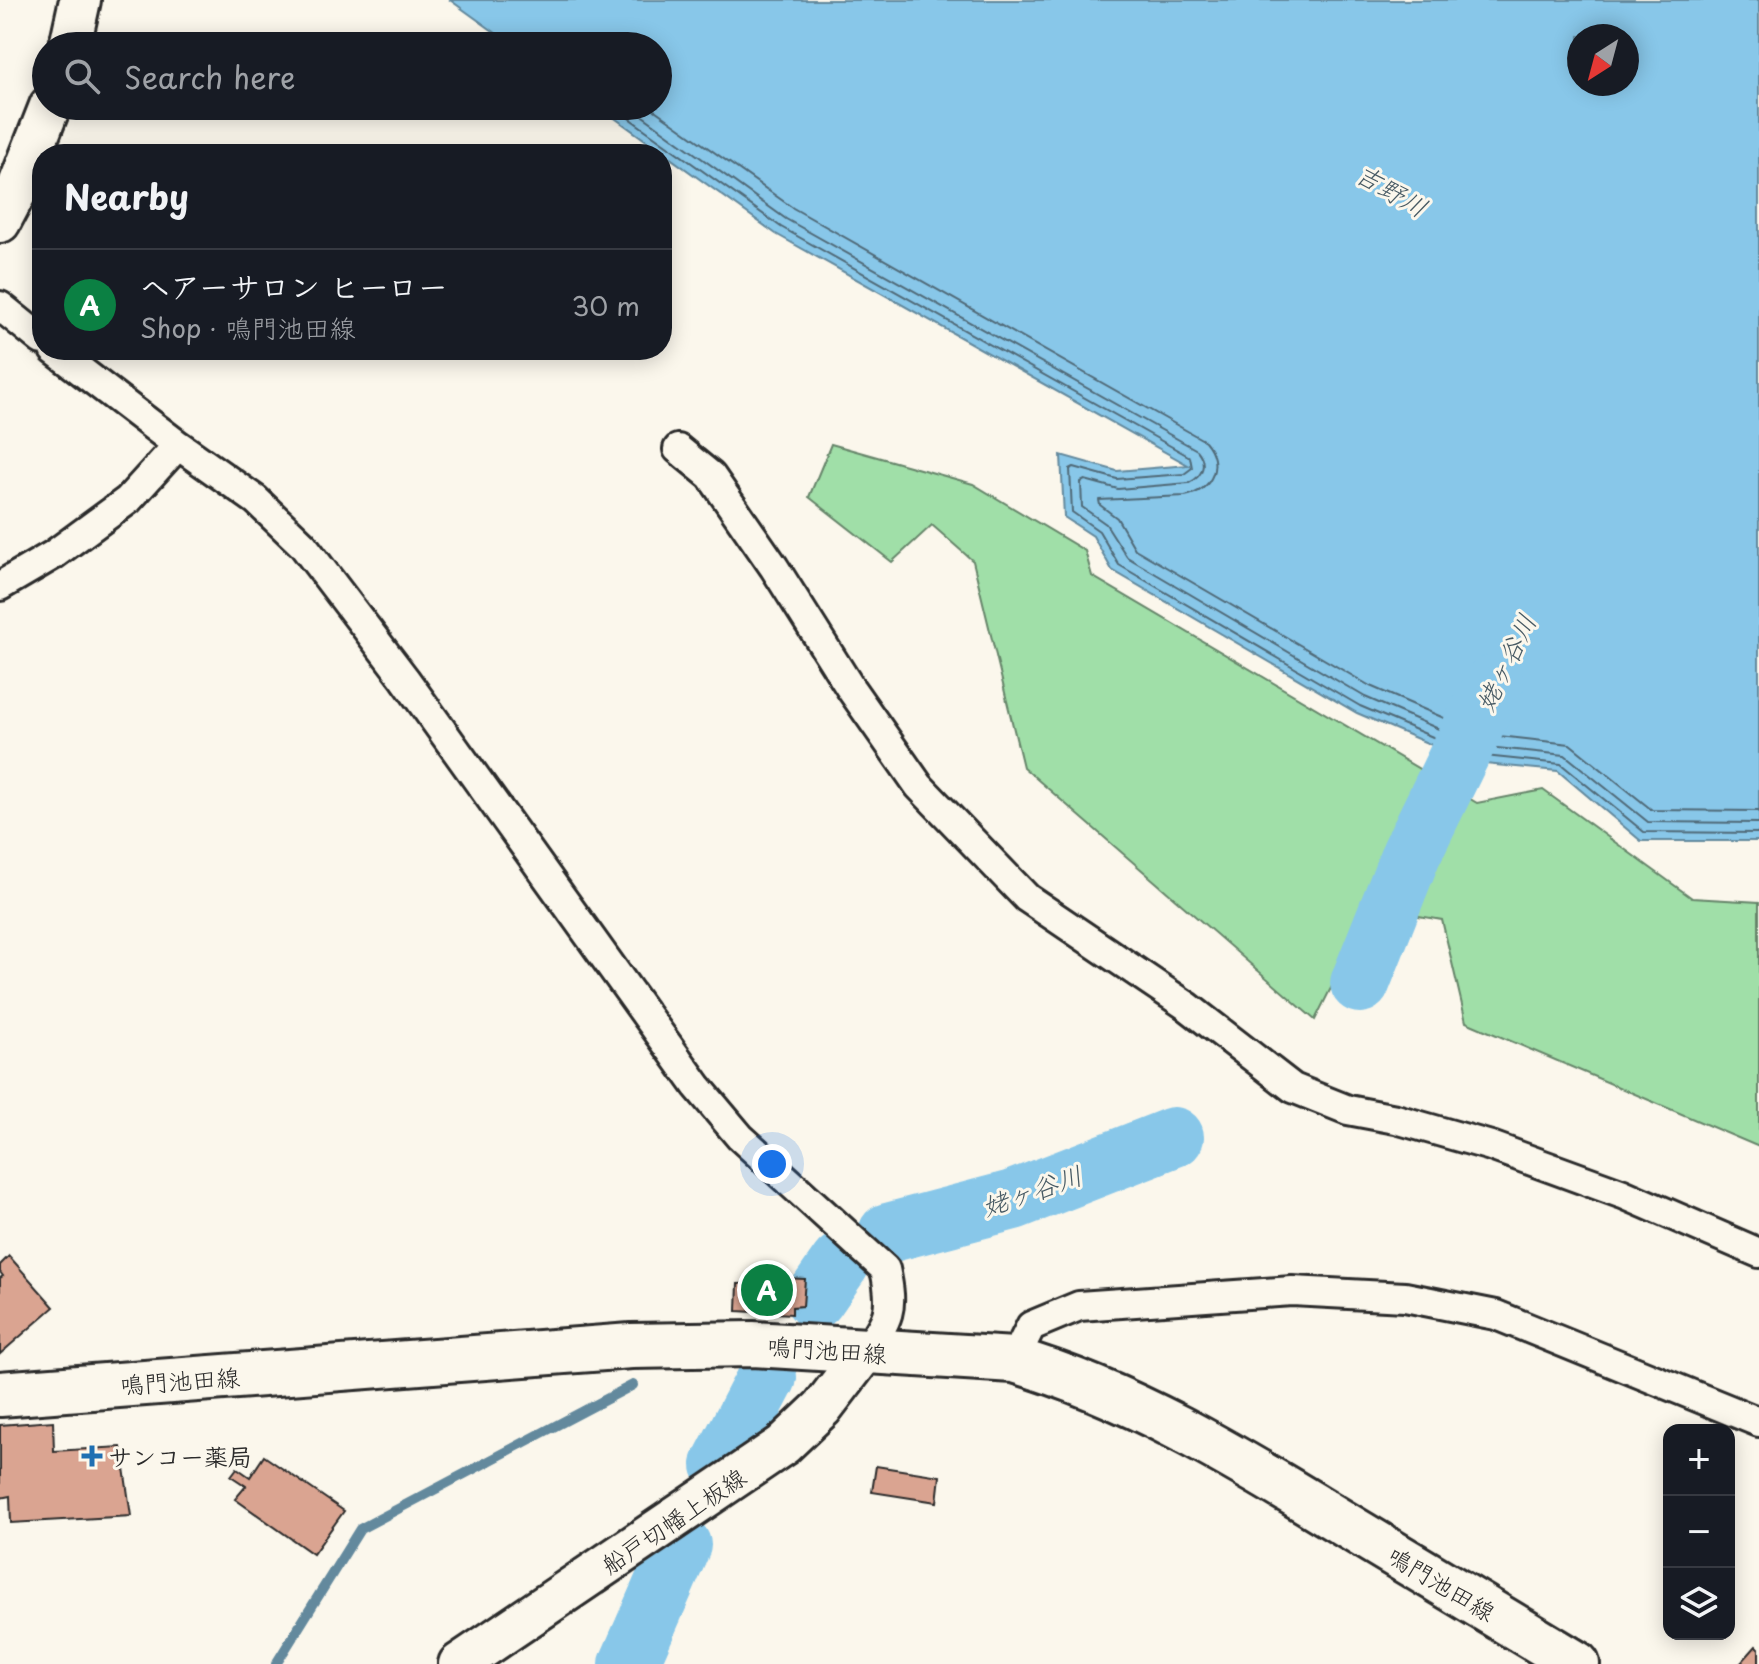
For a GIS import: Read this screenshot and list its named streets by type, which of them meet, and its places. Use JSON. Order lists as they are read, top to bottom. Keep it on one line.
{"streets":{"main road":["鳴門池田線","船戸切幡上板線"]},"crossings":[["鳴門池田線","船戸切幡上板線"]],"water":["吉野川","姥ヶ谷川"],"places":{"health":["サンコー薬局"]},"north":"bottom left","page":{"search":"Search here","heading":"Nearby","list":[{"mark":"A","name":"ヘアーサロン ヒーロー","note":"Shop · 鳴門池田線","value":"30 m"}],"pins":"A","map_buttons":["+","−"]}}
